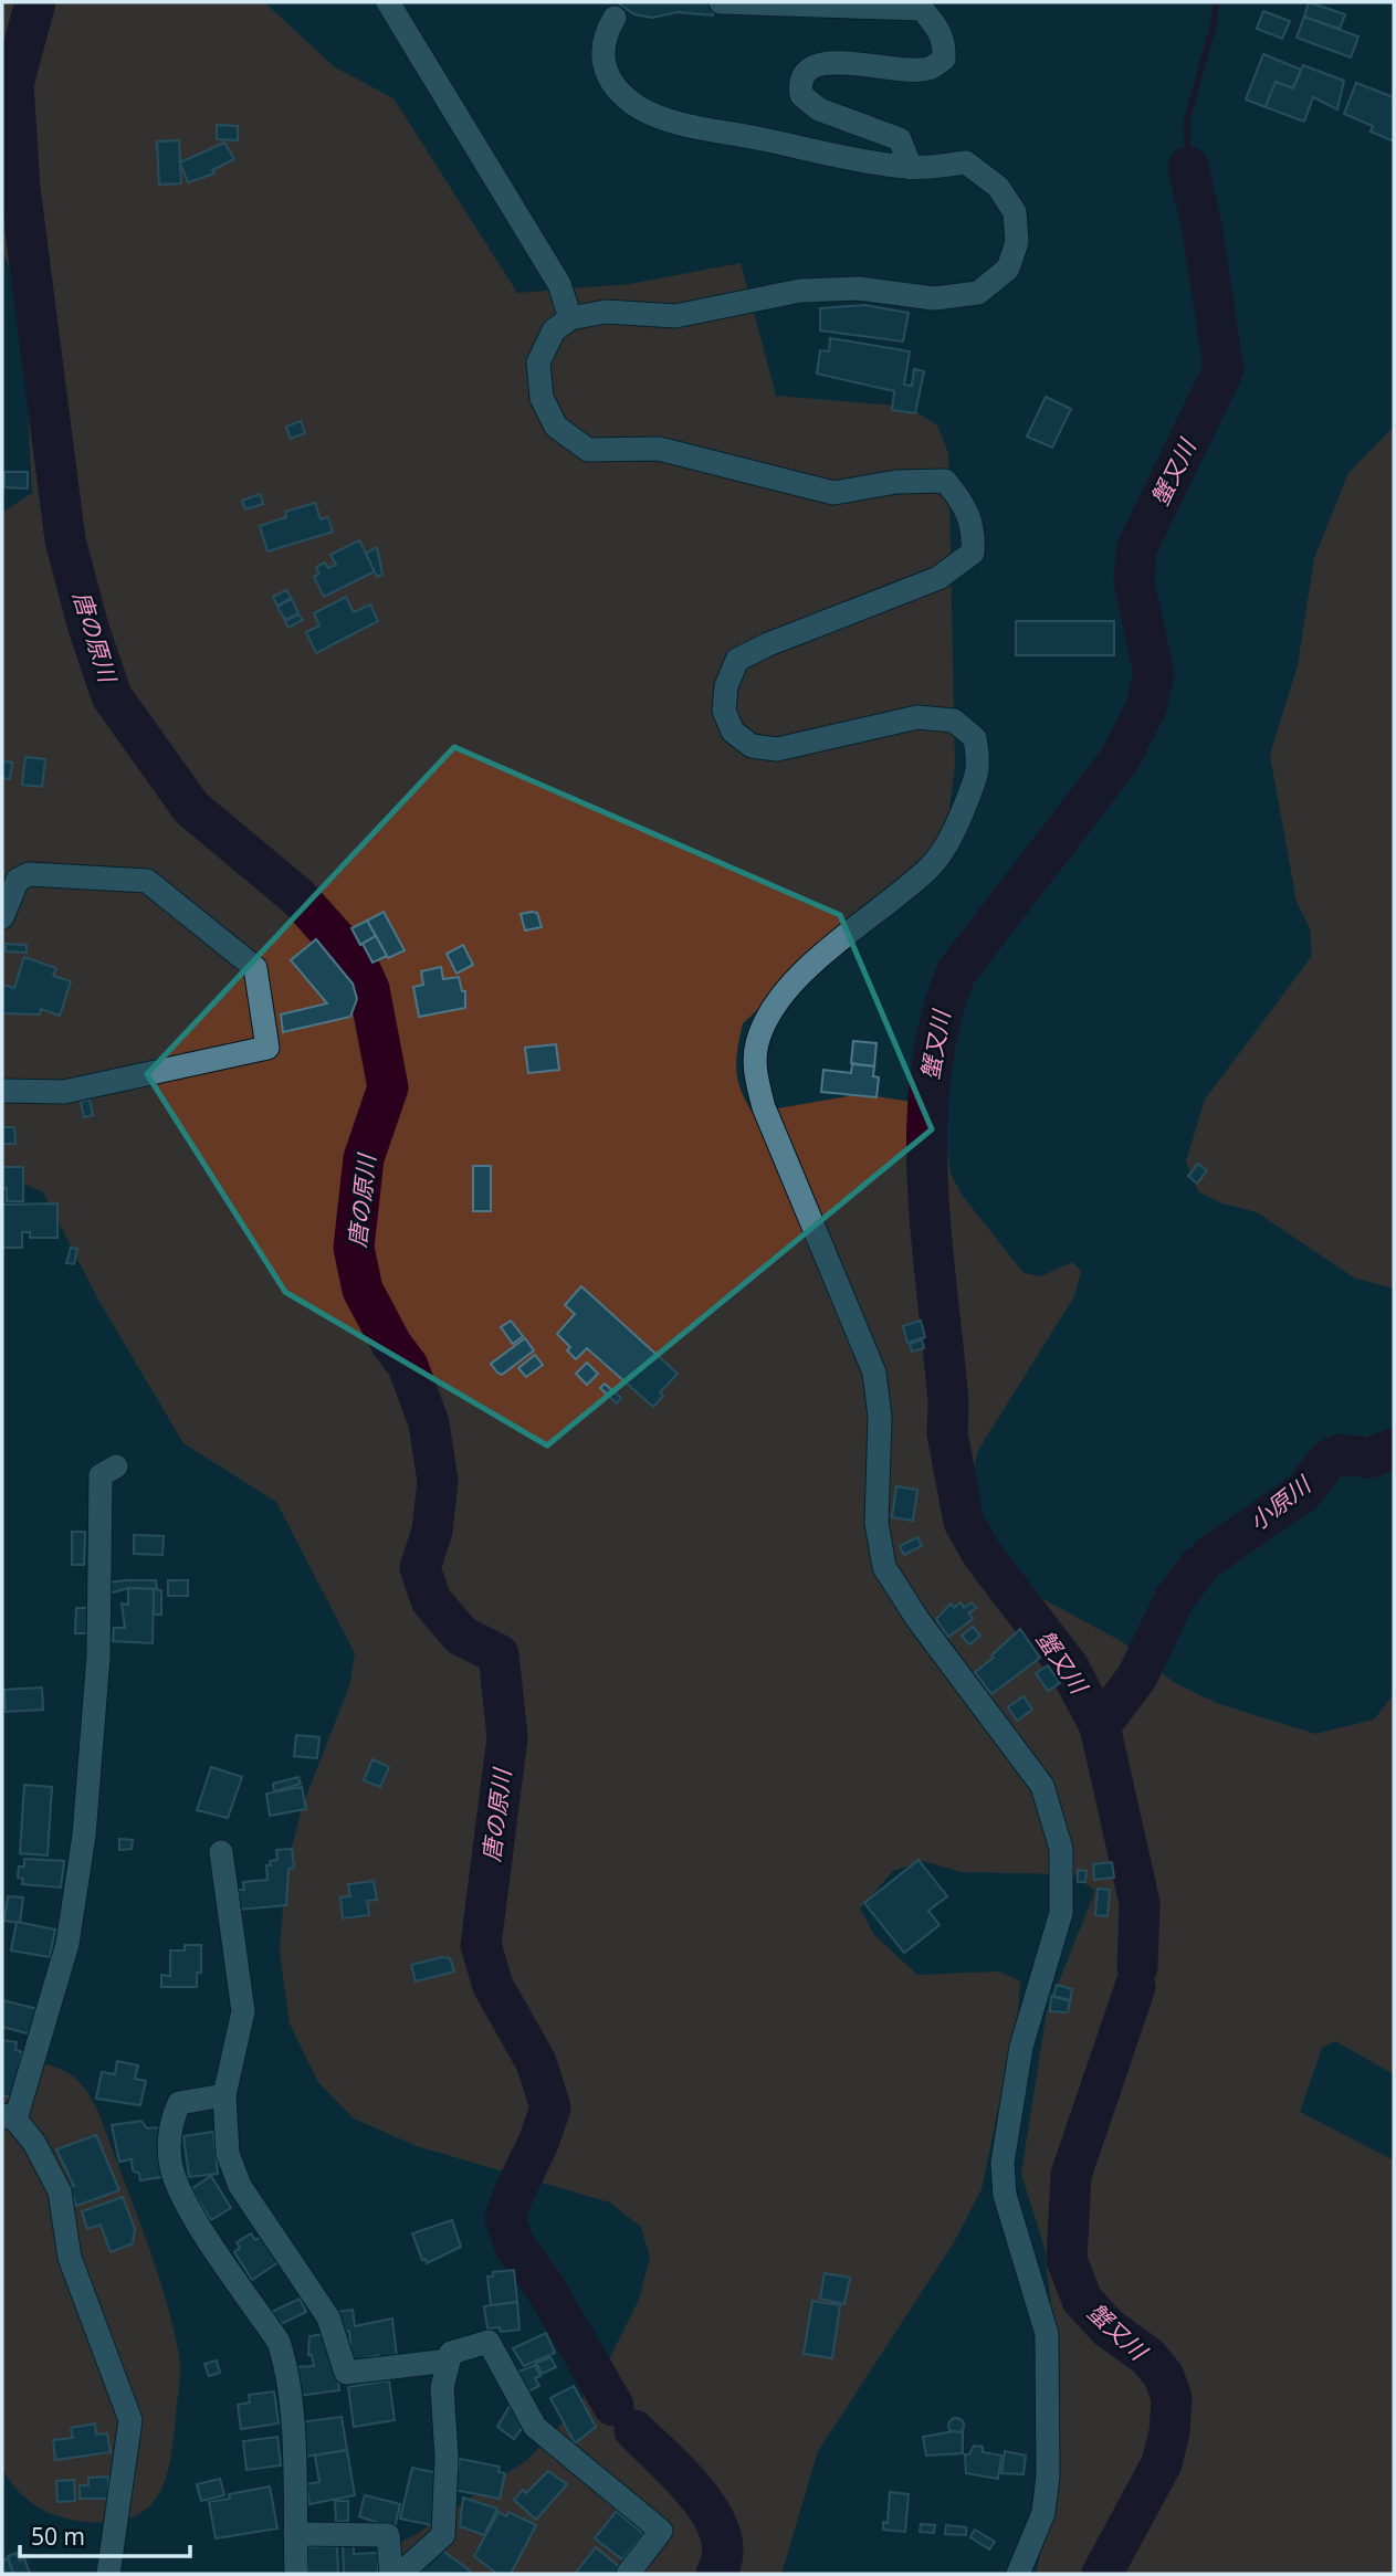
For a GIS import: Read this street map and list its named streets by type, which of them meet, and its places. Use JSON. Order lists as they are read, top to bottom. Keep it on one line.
{"water":["蟹又川","唐の原川","小原川"],"scale_bar":"50 m"}
